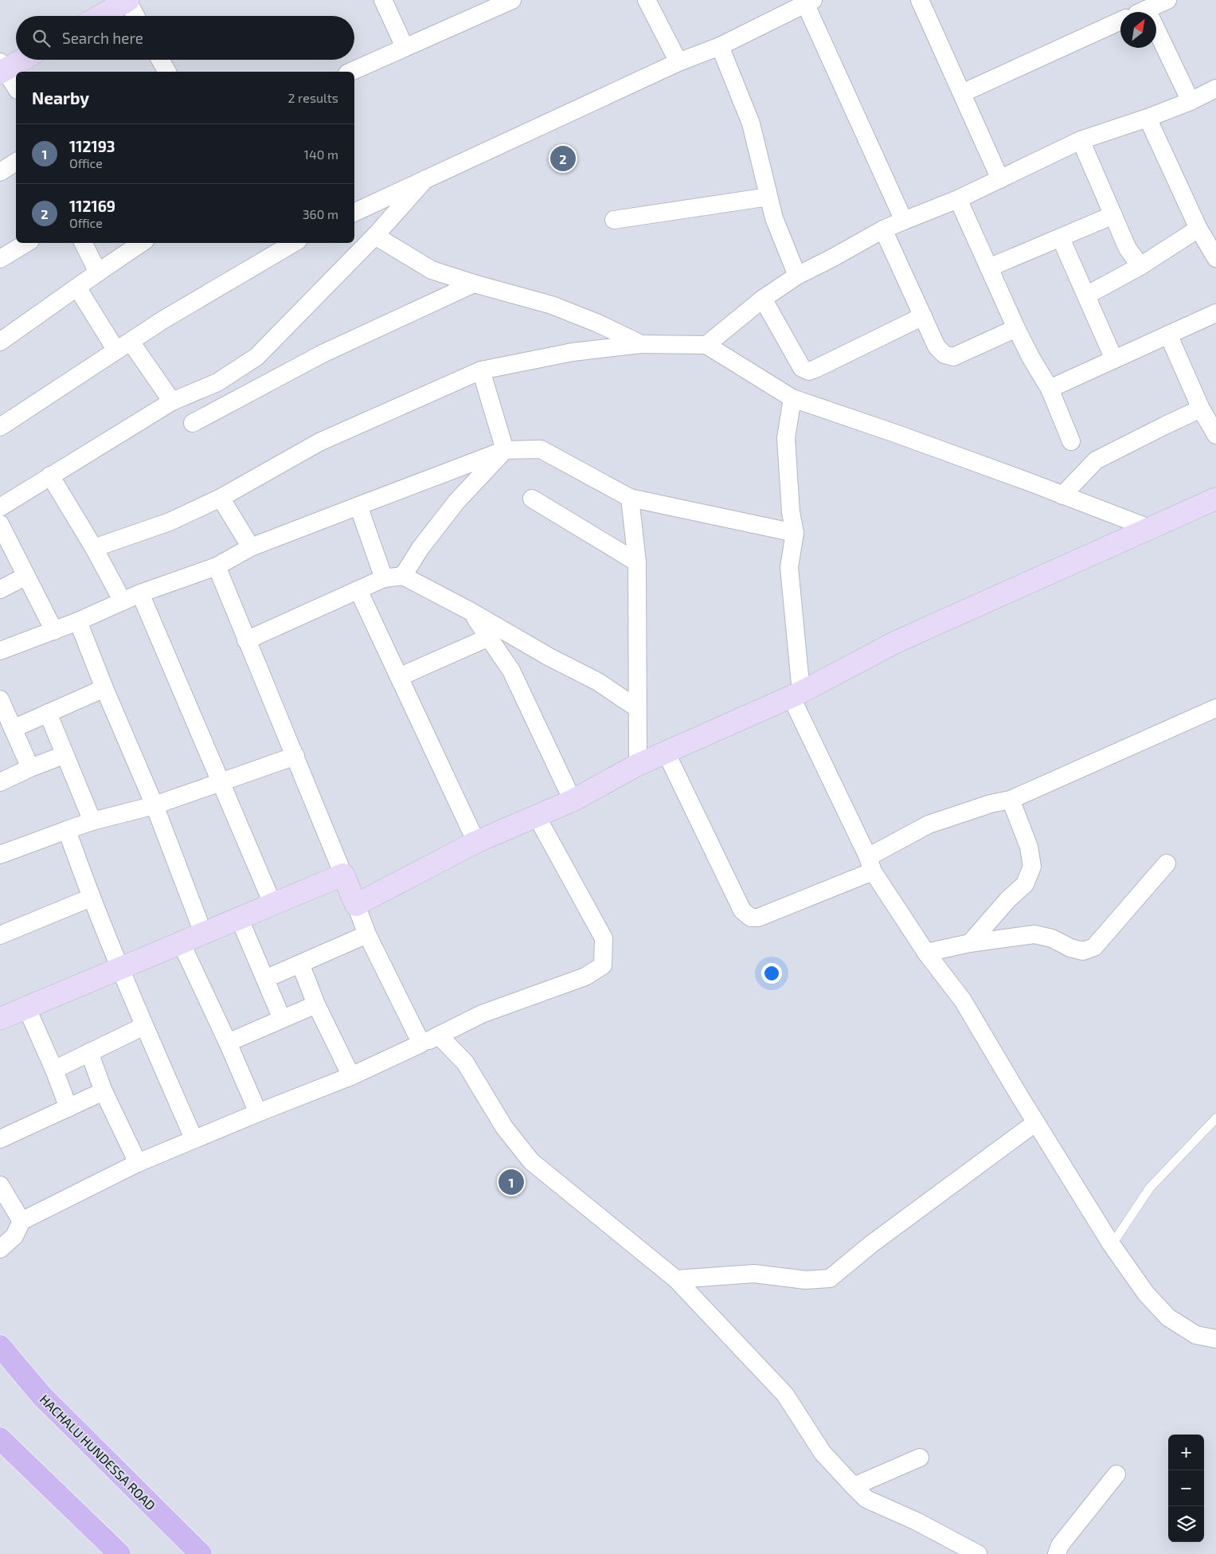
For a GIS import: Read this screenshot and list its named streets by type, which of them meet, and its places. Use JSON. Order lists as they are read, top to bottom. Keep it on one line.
{"streets":{"main road":["HACHALU HUNDESSA ROAD"]},"north":"top right","page":{"search":"Search here","heading":["Nearby","2 results"],"list":[{"mark":"1","name":"112193","note":"Office","value":"140 m"},{"mark":"2","name":"112169","note":"Office","value":"360 m"}],"pins":["2","1"],"map_buttons":["+","−"]}}
